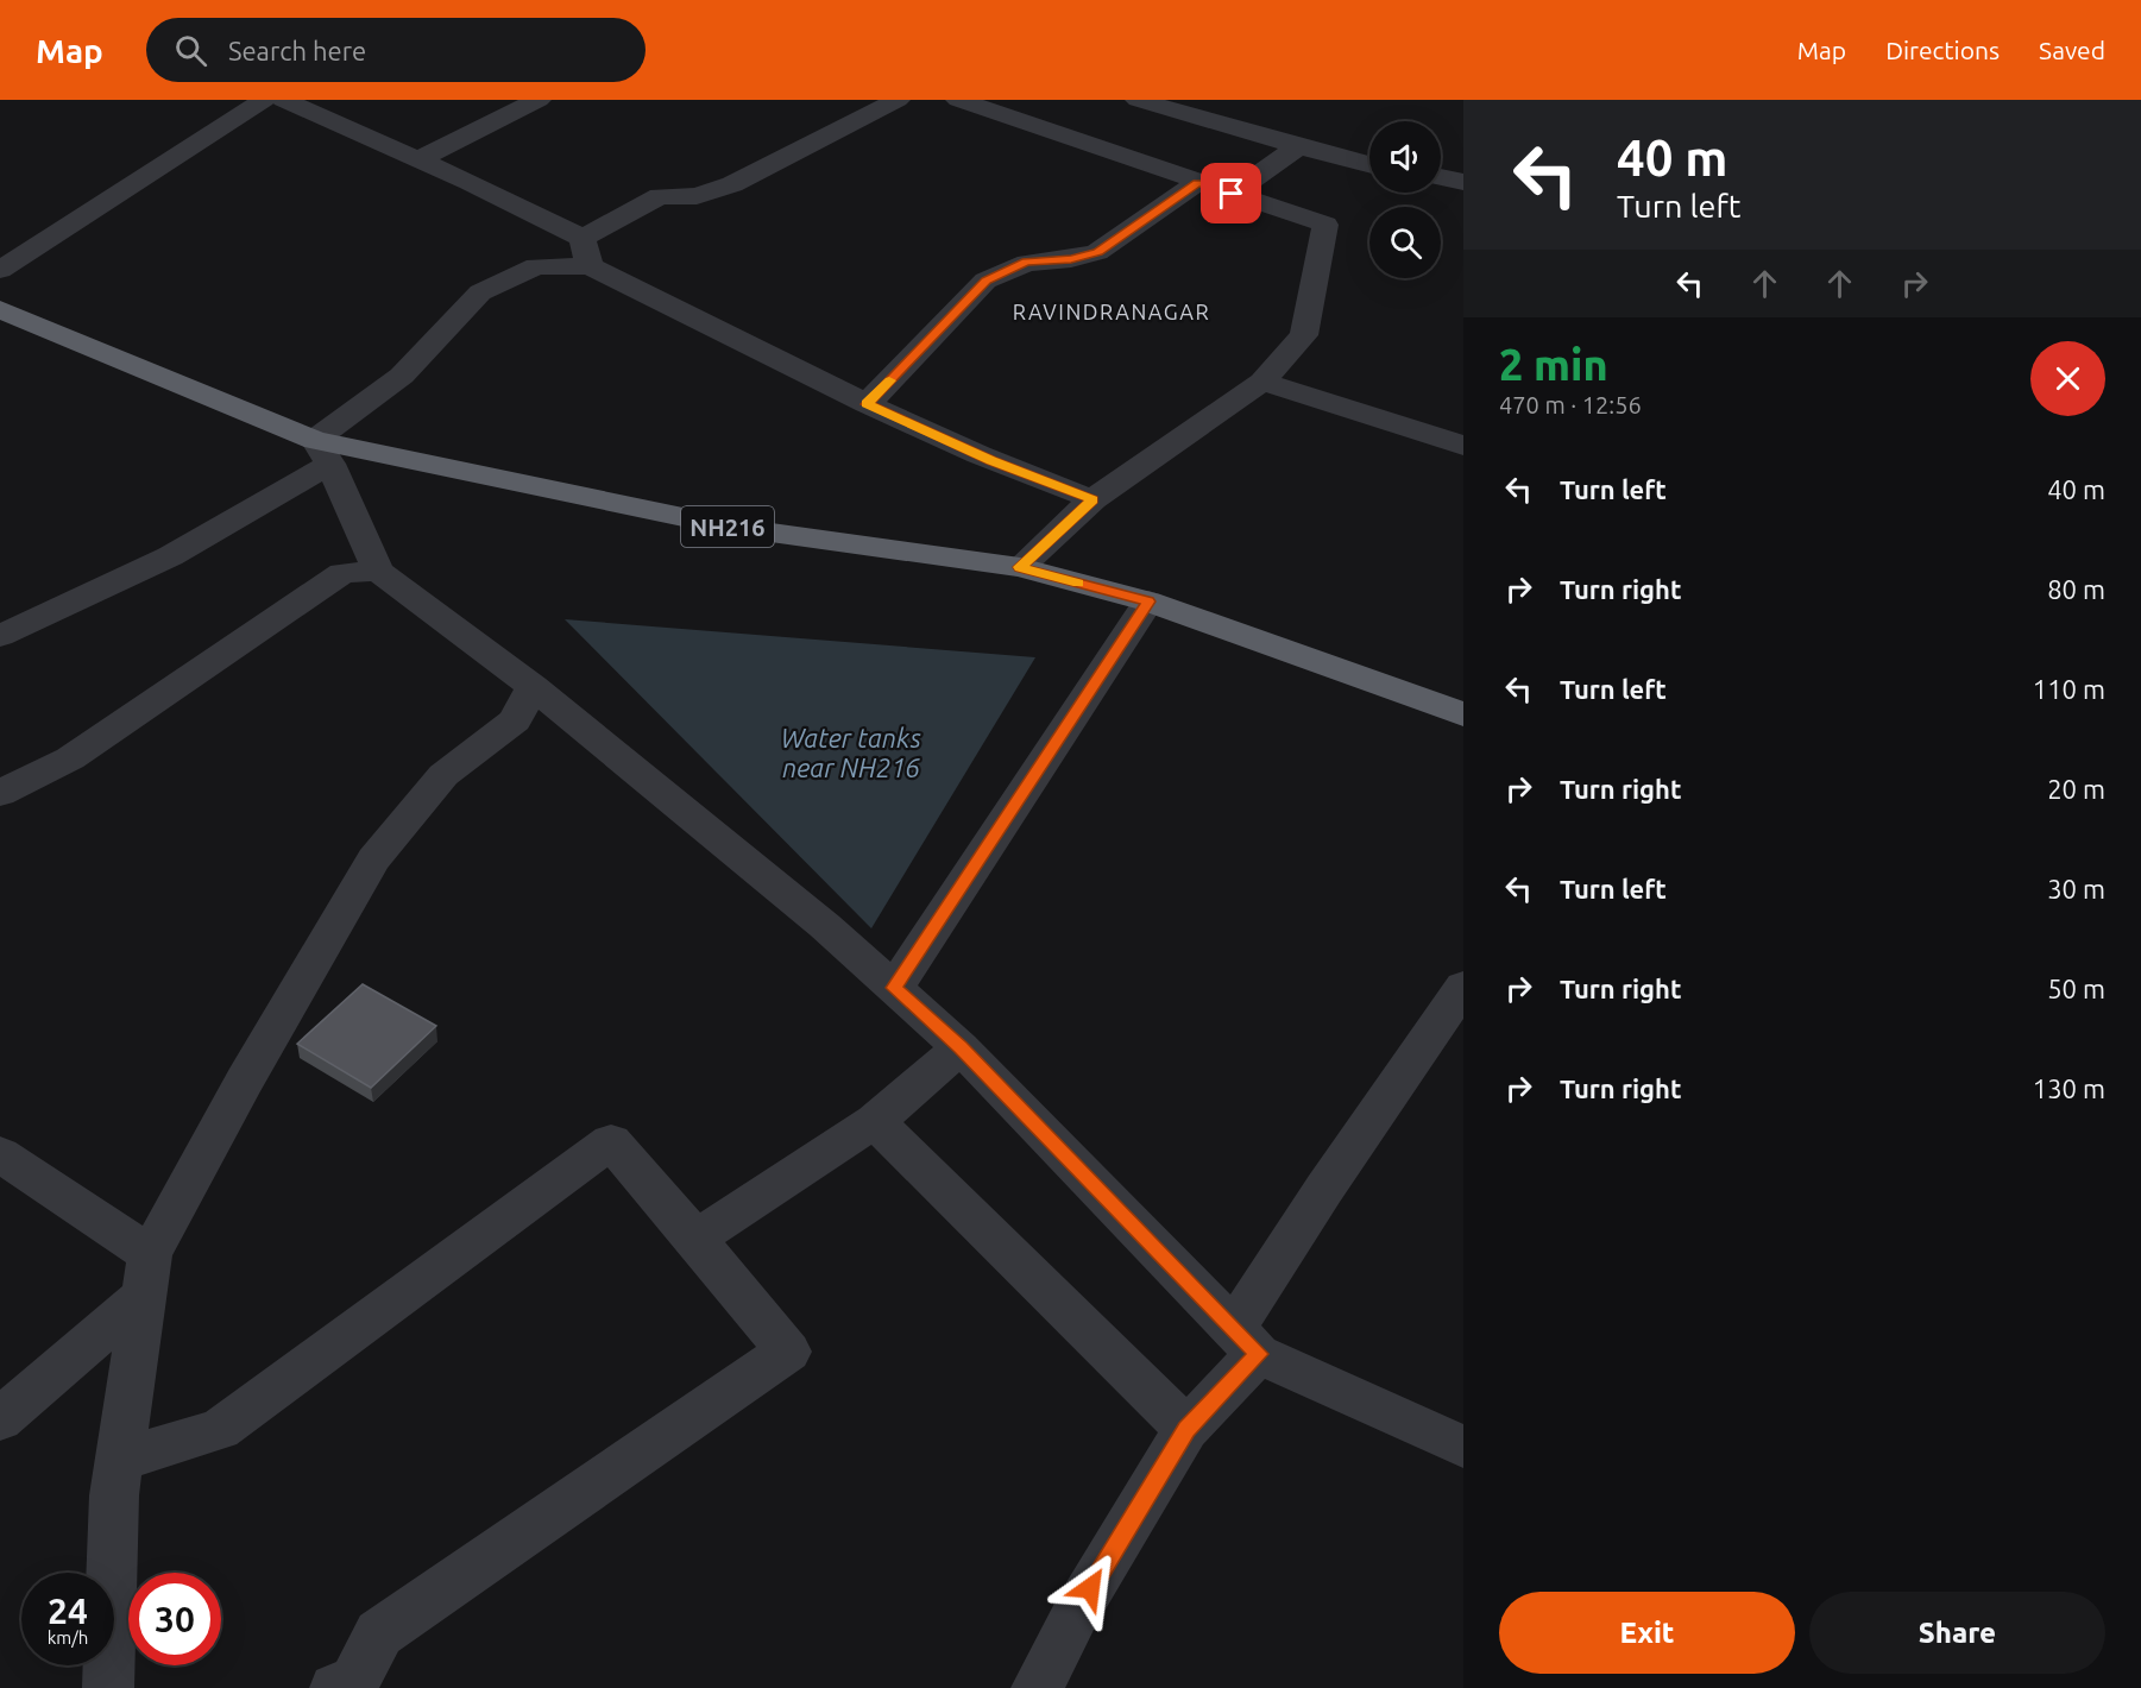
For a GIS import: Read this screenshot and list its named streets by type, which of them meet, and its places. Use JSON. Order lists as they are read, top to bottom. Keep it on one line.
{"streets":{"highway":["NH216"]},"districts":["RAVINDRANAGAR"],"water":["Water tanks near NH216"],"page":{"header":"Map","search":"Search here","nav":["Map","Directions","Saved"],"turn":["40 m","Turn left"],"heading":["2 min","470 m · 12:56"],"list":[{"name":"Turn left","value":"40 m"},{"name":"Turn right","value":"80 m"},{"name":"Turn left","value":"110 m"},{"name":"Turn right","value":"20 m"},{"name":"Turn left","value":"30 m"},{"name":"Turn right","value":"50 m"},{"name":"Turn right","value":"130 m"}],"speed":"24 km/h","limit":"30","buttons":["Exit","Share"]}}
